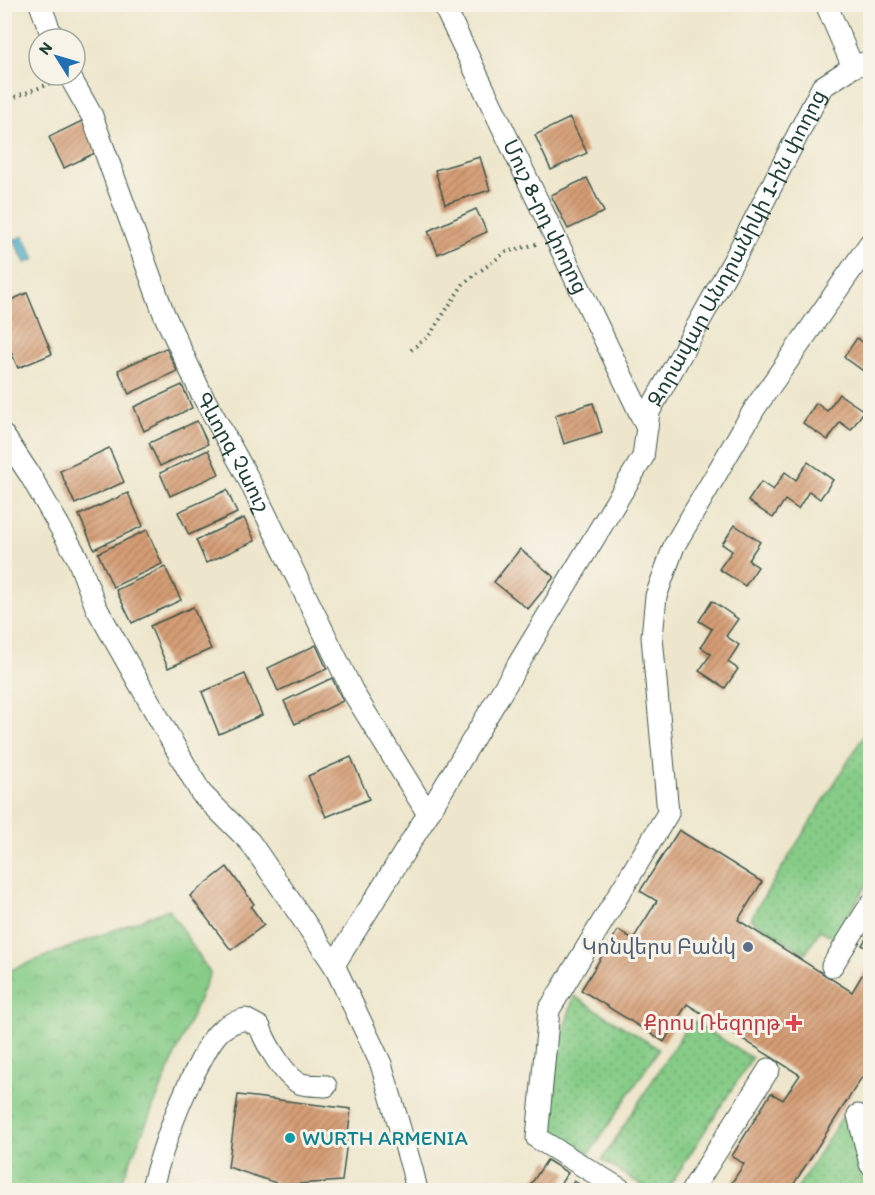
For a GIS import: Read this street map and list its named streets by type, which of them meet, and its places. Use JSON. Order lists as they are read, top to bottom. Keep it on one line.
{"streets":{"street":["Մուշ 8-րդ փողոց","Զորավար Անդրանիկի 1-ին փողոց","Գևորգ Չաուշ"]},"crossings":[["Մուշ 8-րդ փողոց","Զորավար Անդրանիկի 1-ին փողոց"],["Զորավար Անդրանիկի 1-ին փողոց","Գևորգ Չաուշ"]],"places":{"other":["Կոնվերս Բանկ","WURTH ARMENIA"],"health":["Քրոս Ռեզորթ"]},"north":"top left"}
